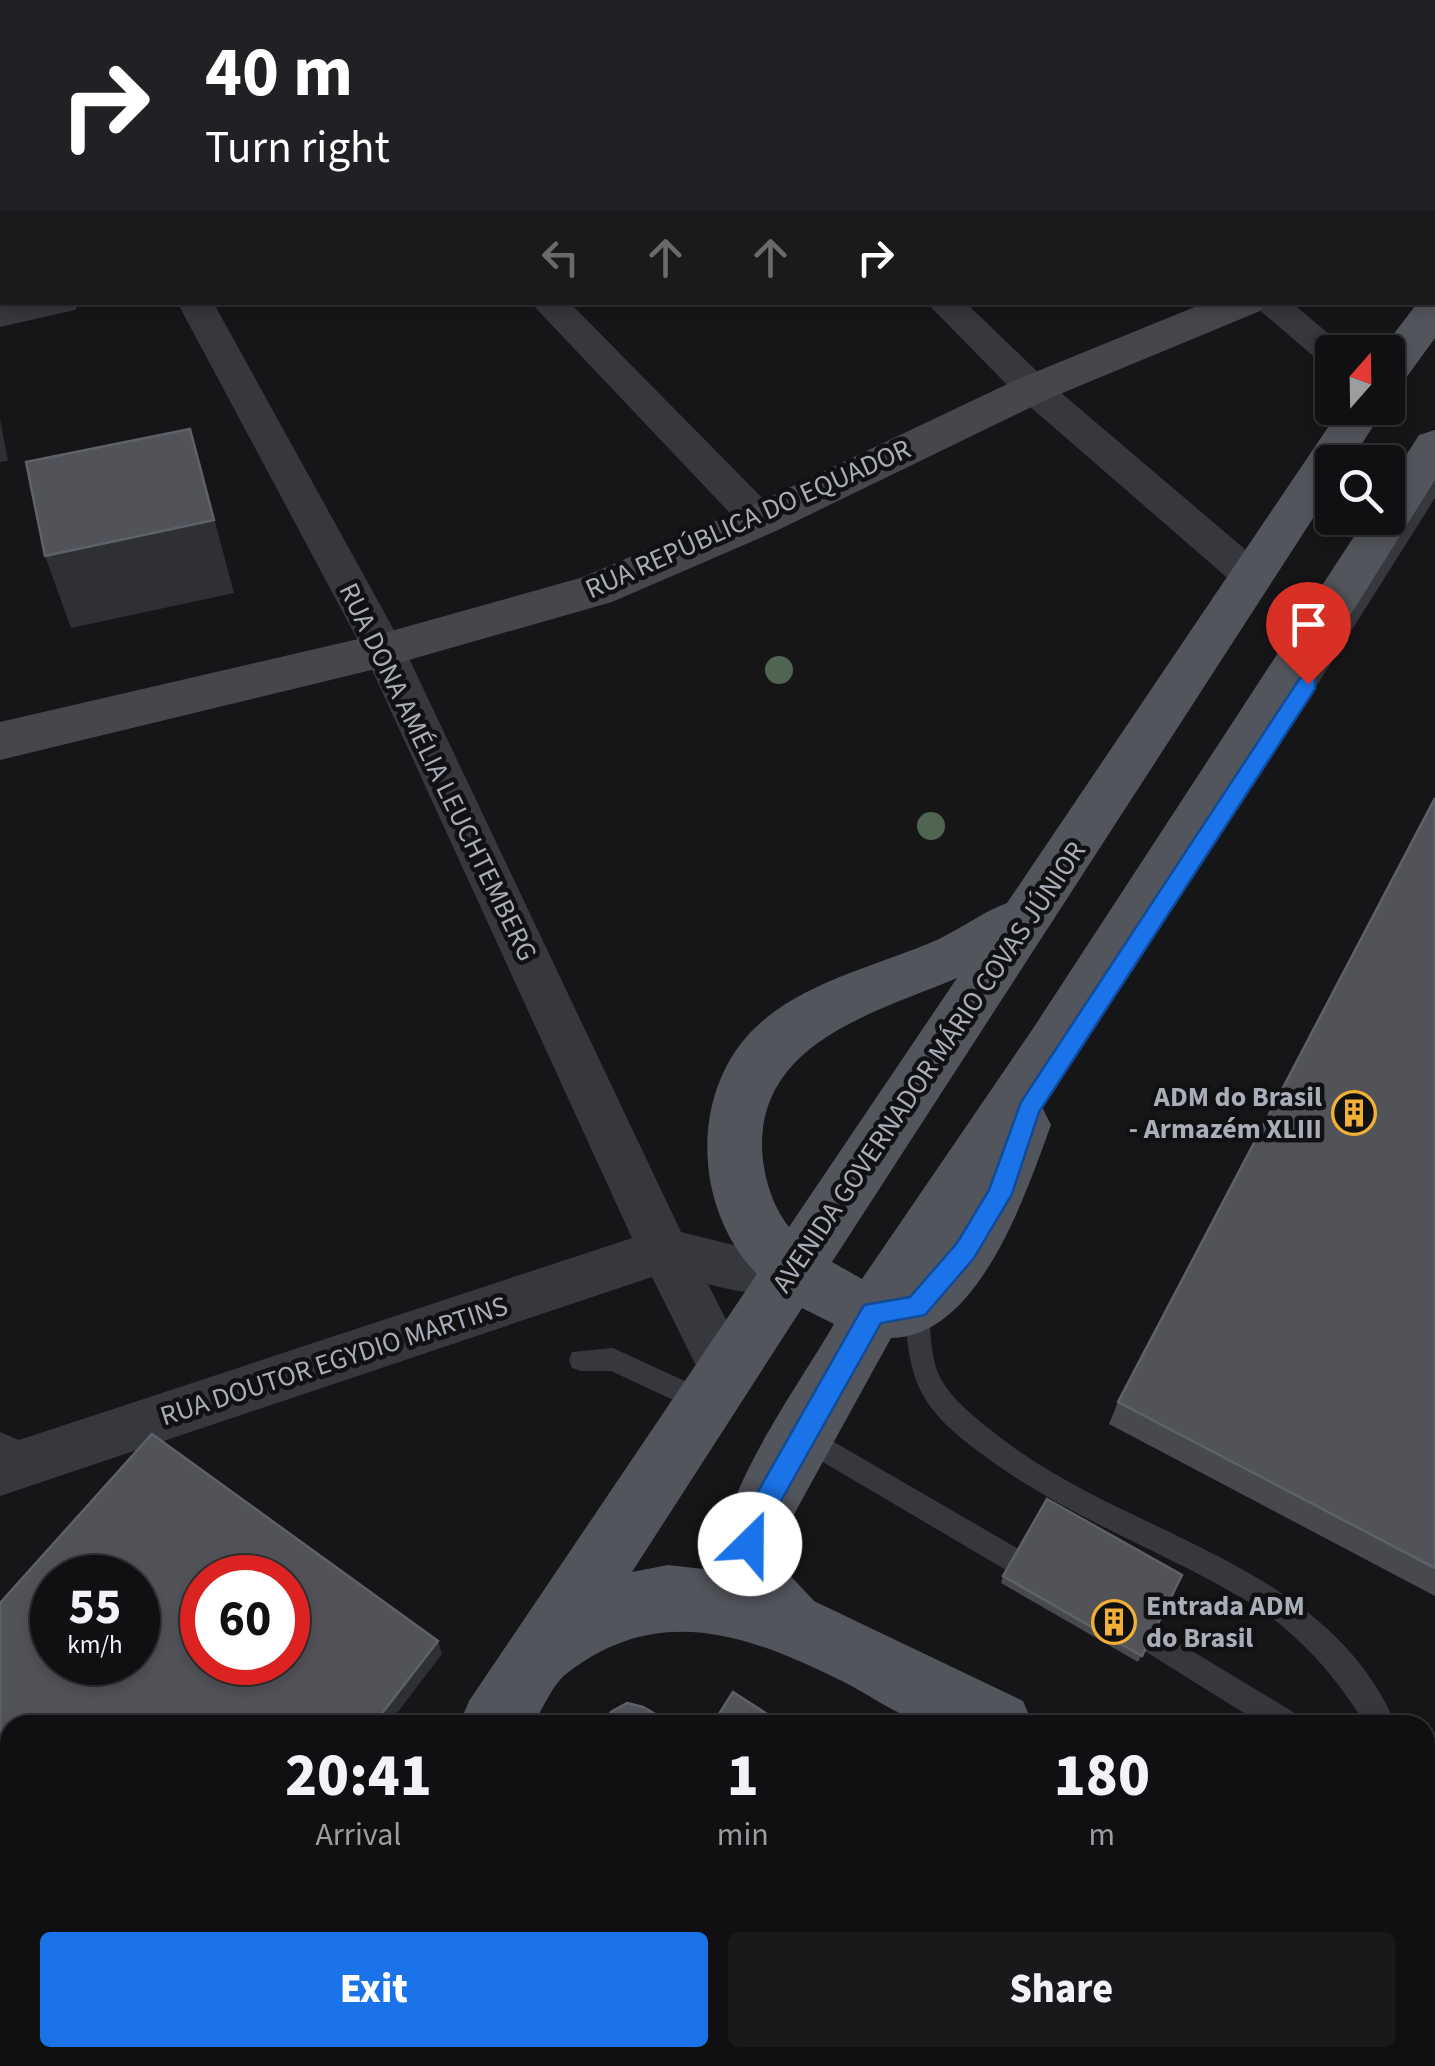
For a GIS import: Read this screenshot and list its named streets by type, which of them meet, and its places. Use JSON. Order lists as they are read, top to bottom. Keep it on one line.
{"streets":{"main road":["AVENIDA GOVERNADOR MÁRIO COVAS JÚNIOR"],"street":["RUA REPÚBLICA DO EQUADOR","RUA DONA AMÉLIA LEUCHTEMBERG","RUA DOUTOR EGYDIO MARTINS"]},"crossings":[["RUA REPÚBLICA DO EQUADOR","RUA DONA AMÉLIA LEUCHTEMBERG"],["RUA DONA AMÉLIA LEUCHTEMBERG","AVENIDA GOVERNADOR MÁRIO COVAS JÚNIOR"],["RUA DONA AMÉLIA LEUCHTEMBERG","RUA DOUTOR EGYDIO MARTINS"]],"places":{"building":["ADM do Brasil - Armazém XLIII","Entrada ADM do Brasil"]},"north":"top","page":{"turn":["40 m","Turn right"],"speed":"55 km/h","limit":"60","eta":["20:41","Arrival","1","min","180","m"],"buttons":["Exit","Share"]}}
